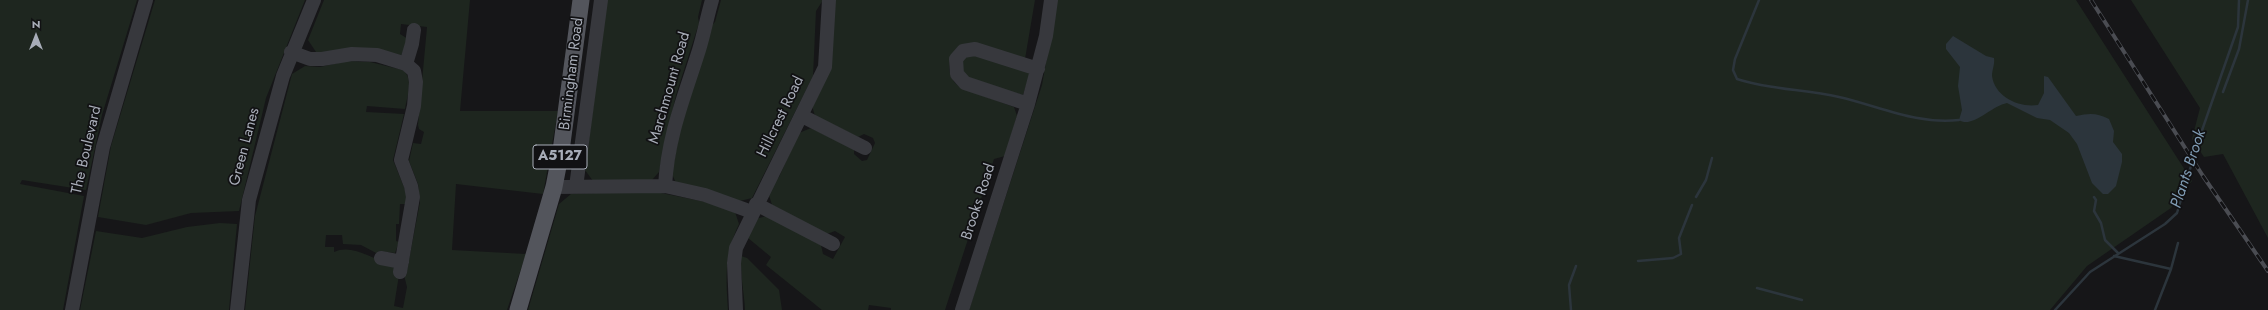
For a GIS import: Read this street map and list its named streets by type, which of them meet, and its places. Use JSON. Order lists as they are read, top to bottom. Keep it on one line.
{"streets":{"main road":["Birmingham Road","A5127"],"street":["Marchmount Road","Hillcrest Road","Green Lanes","The Boulevard","Brooks Road"]},"water":["Plants Brook"],"north":"top"}
